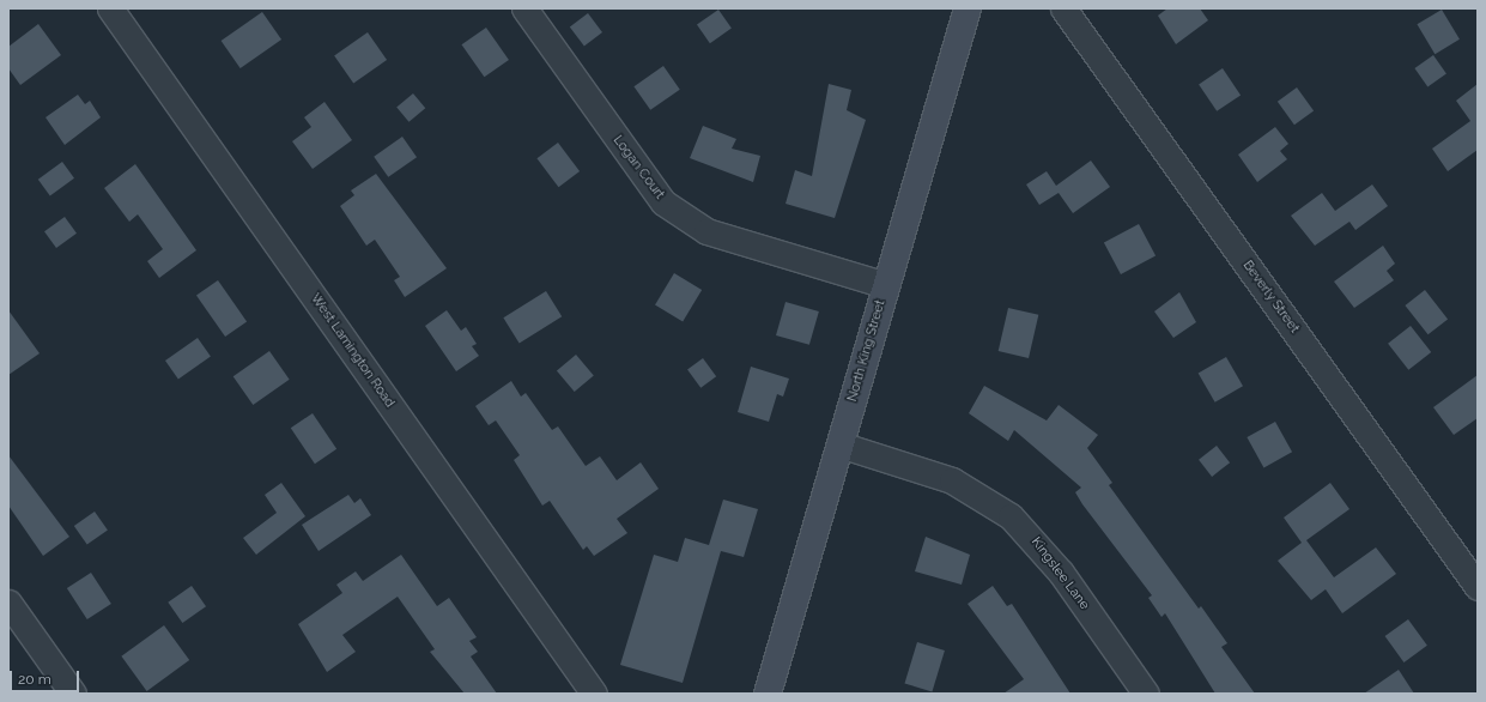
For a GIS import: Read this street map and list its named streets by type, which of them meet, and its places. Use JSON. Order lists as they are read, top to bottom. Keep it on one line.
{"streets":{"main road":["North King Street"],"street":["Logan Court","Beverly Street","West Lamington Road","Kingslee Lane"]},"crossings":[["Logan Court","North King Street"],["North King Street","Kingslee Lane"]],"scale_bar":"20 m"}
